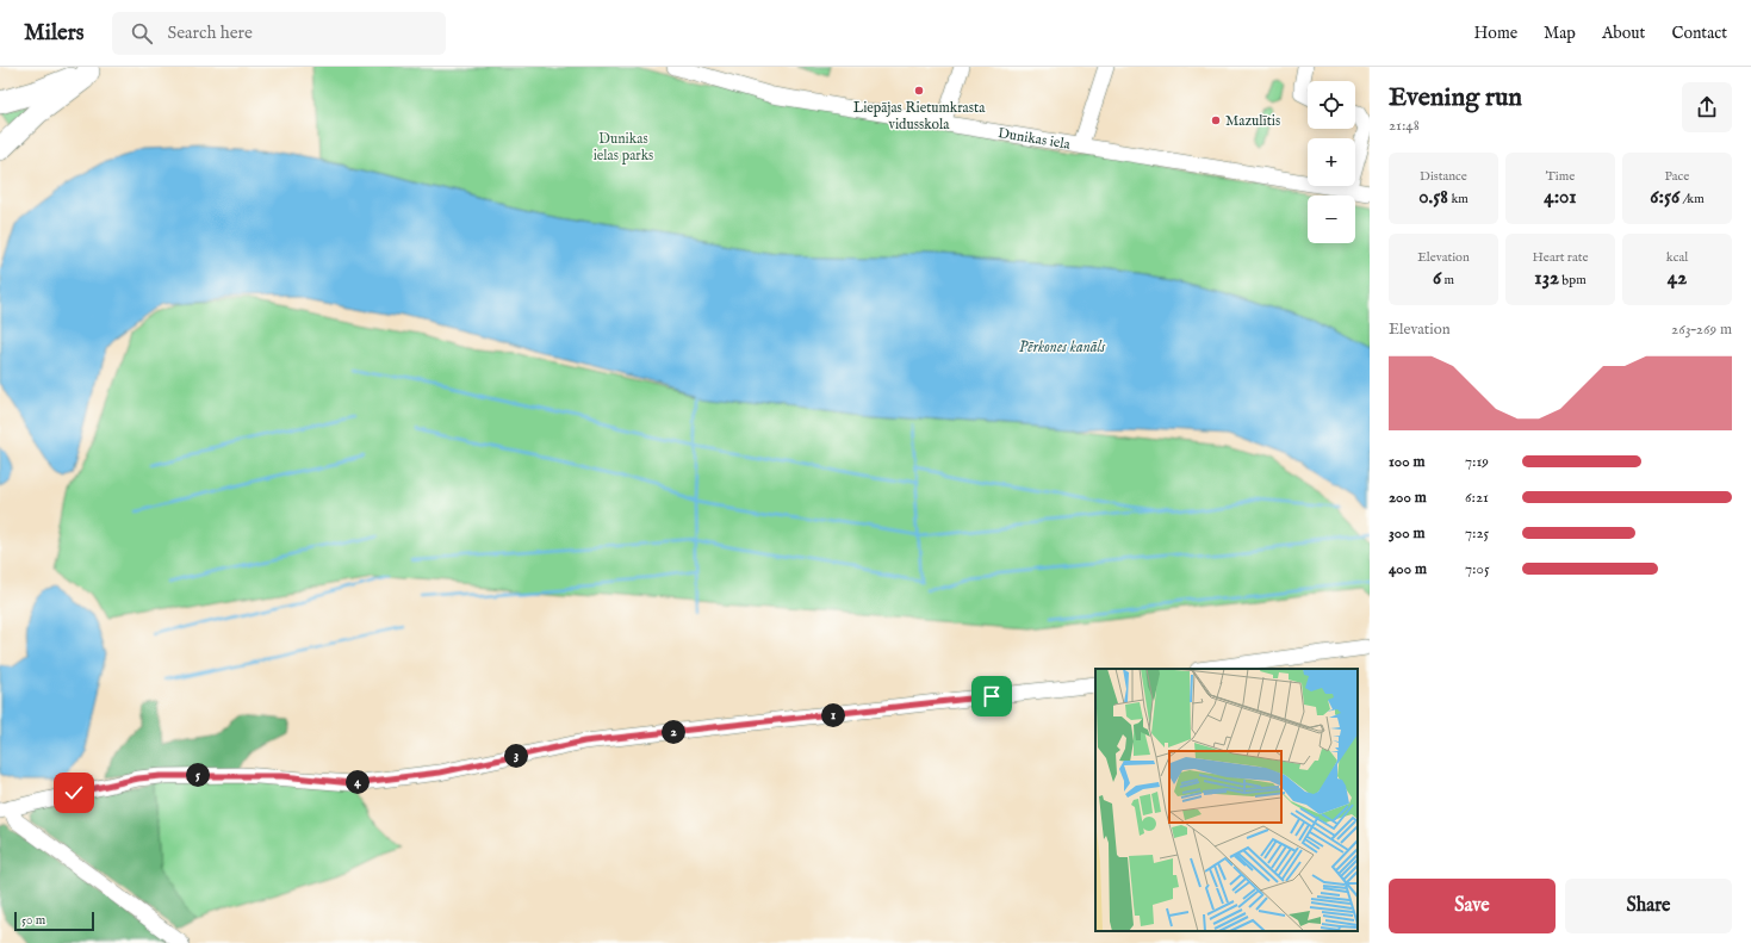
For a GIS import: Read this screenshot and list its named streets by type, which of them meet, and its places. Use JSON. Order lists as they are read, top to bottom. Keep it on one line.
{"streets":{"street":["Dunikas iela"]},"water":["Pērkones kanāls"],"parks":["Dunikas ielas parks"],"places":["Liepājas Rietumkrasta vidusskola","Mazulītis"],"scale_bar":"50 m","page":{"header":"Milers","search":"Search here","nav":["Home","Map","About","Contact"],"heading":["Evening run","21:48"],"map_buttons":["+","−"],"stats":[["Distance","0.58 km"],["Time","4:01"],["Pace","6:56 /km"],["Elevation","6 m"],["Heart rate","132 bpm"],["kcal","42"]],"chart":["Elevation","263–269 m"],"list":[{"name":"100 m","note":"7:19"},{"name":"200 m","note":"6:21"},{"name":"300 m","note":"7:25"},{"name":"400 m","note":"7:05"}],"pins":["1","2","3","5","4"],"buttons":["Save","Share"],"scale":"50 m"}}
